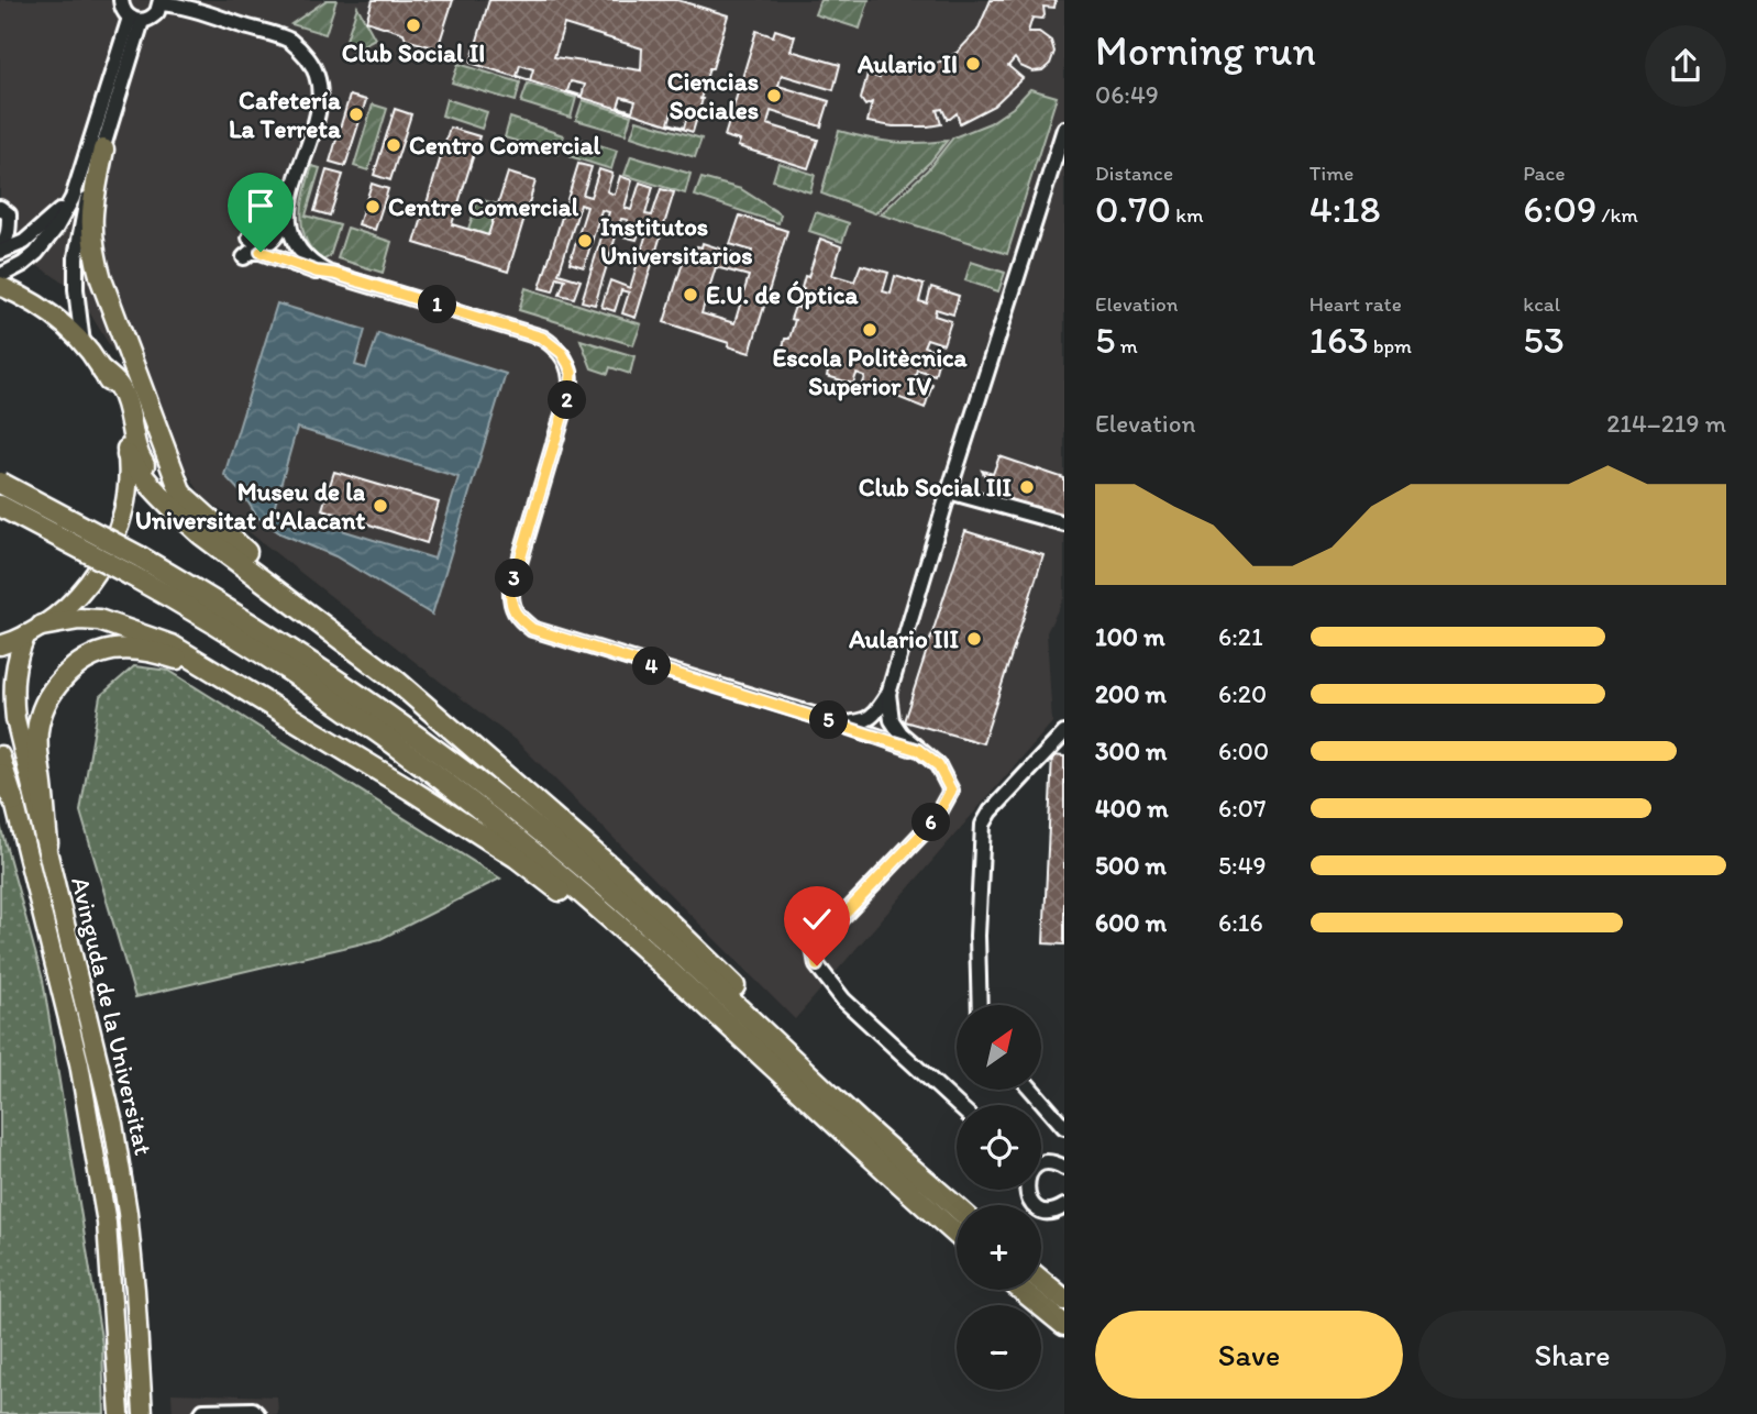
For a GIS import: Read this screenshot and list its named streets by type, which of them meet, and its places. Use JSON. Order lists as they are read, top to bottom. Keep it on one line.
{"streets":{"main road":["Avinguda de la Universitat"]},"places":["Club Social II","Aulario II","Ciencias Sociales","Cafetería La Terreta","Centro Comercial","Centre Comercial","Institutos Universitarios","E.U. de Óptica","Escola Politècnica Superior IV","Club Social III","Museu de la Universitat d'Alacant","Aulario III"],"north":"top right","page":{"heading":["Morning run","06:49"],"stats":[["Distance","0.70 km"],["Time","4:18"],["Pace","6:09 /km"],["Elevation","5 m"],["Heart rate","163 bpm"],["kcal","53"]],"pins":["1","2","3","4","5","6"],"chart":["Elevation","214–219 m"],"list":[{"name":"100 m","note":"6:21"},{"name":"200 m","note":"6:20"},{"name":"300 m","note":"6:00"},{"name":"400 m","note":"6:07"},{"name":"500 m","note":"5:49"},{"name":"600 m","note":"6:16"}],"map_buttons":["+","−"],"buttons":["Save","Share"]}}
